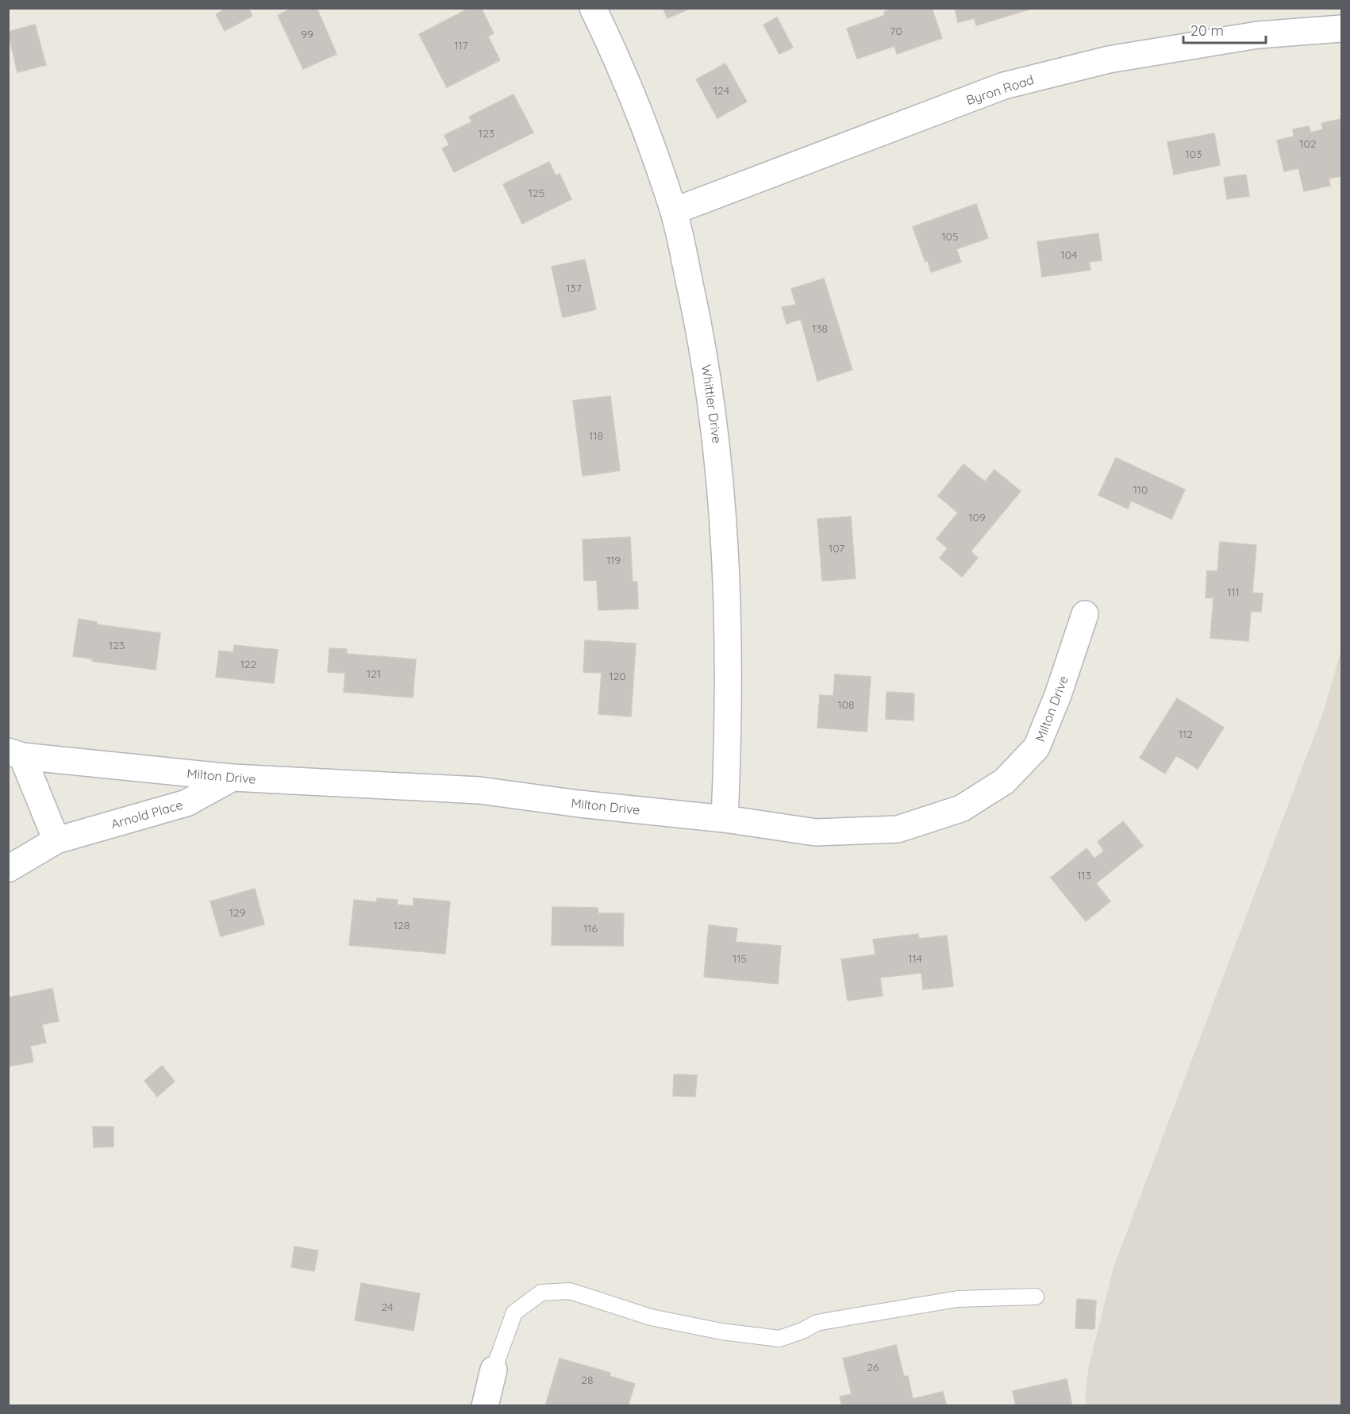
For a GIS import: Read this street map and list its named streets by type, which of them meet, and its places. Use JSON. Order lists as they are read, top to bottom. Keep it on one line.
{"streets":{"street":["Byron Road","Whittier Drive","Milton Drive","Arnold Place"]},"crossings":[["Byron Road","Whittier Drive"],["Whittier Drive","Milton Drive"],["Milton Drive","Arnold Place"]],"house_numbers":["70","99","117","124","123","102","103","125","105","104","137","138","118","110","109","107","119","111","123","122","121","120","108","112","113","129","128","116","115","114","24","26","28"],"scale_bar":"20 m"}
